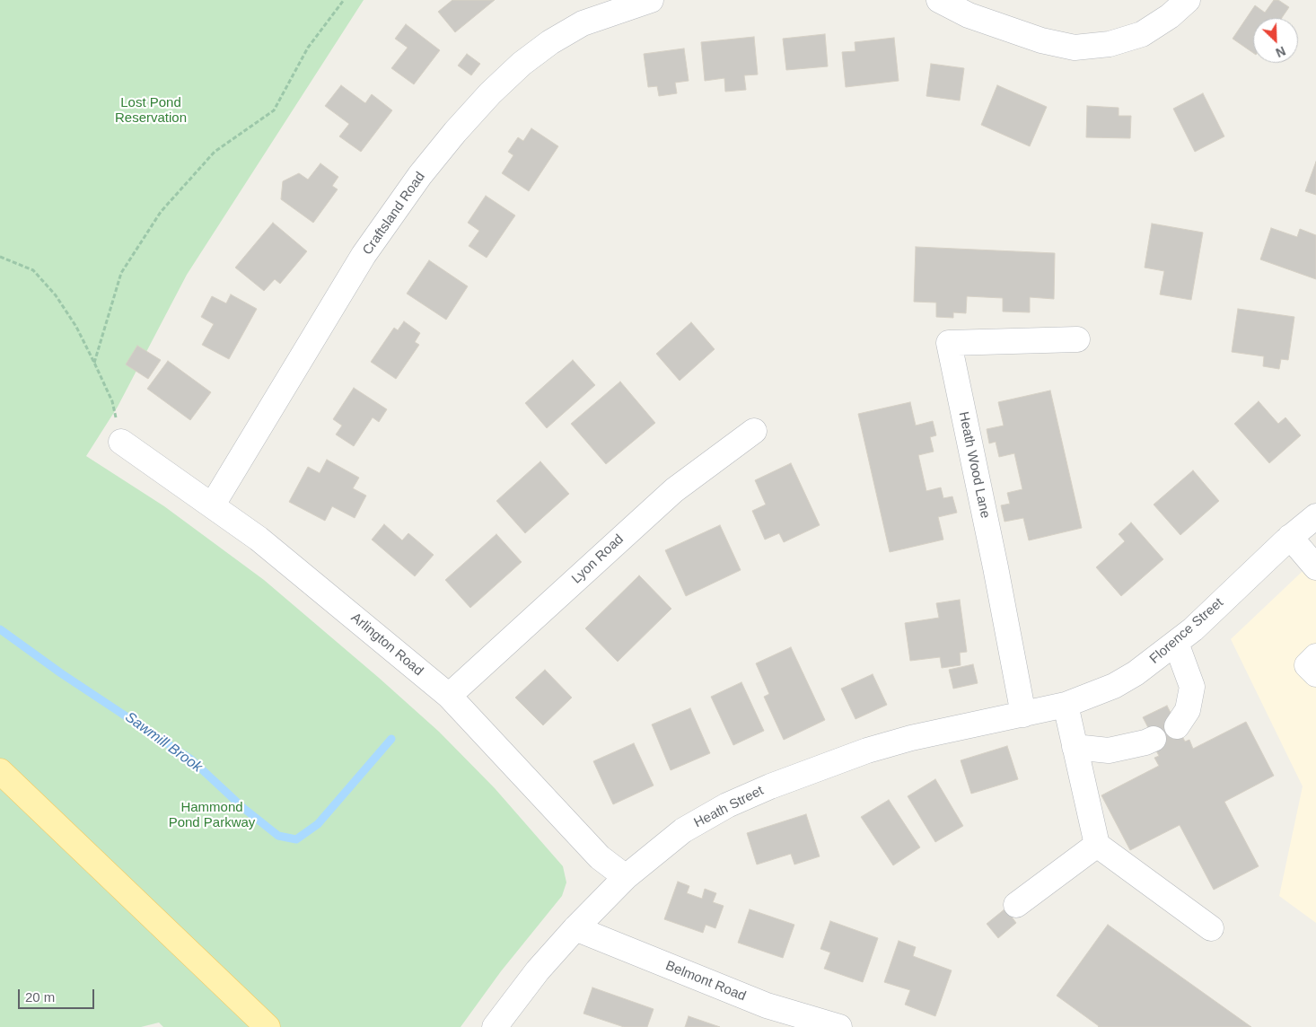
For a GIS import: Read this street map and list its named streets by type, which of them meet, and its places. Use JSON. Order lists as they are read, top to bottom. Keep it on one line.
{"streets":{"street":["Craftsland Road","Heath Wood Lane","Lyon Road","Florence Street","Arlington Road","Heath Street","Belmont Road"]},"crossings":[["Craftsland Road","Arlington Road"],["Heath Wood Lane","Florence Street"],["Heath Wood Lane","Heath Street"],["Lyon Road","Arlington Road"],["Florence Street","Heath Street"],["Arlington Road","Heath Street"],["Heath Street","Belmont Road"]],"water":["Sawmill Brook"],"parks":["Lost Pond Reservation","Hammond Pond Parkway"],"scale_bar":"20 m","north":"bottom right"}
